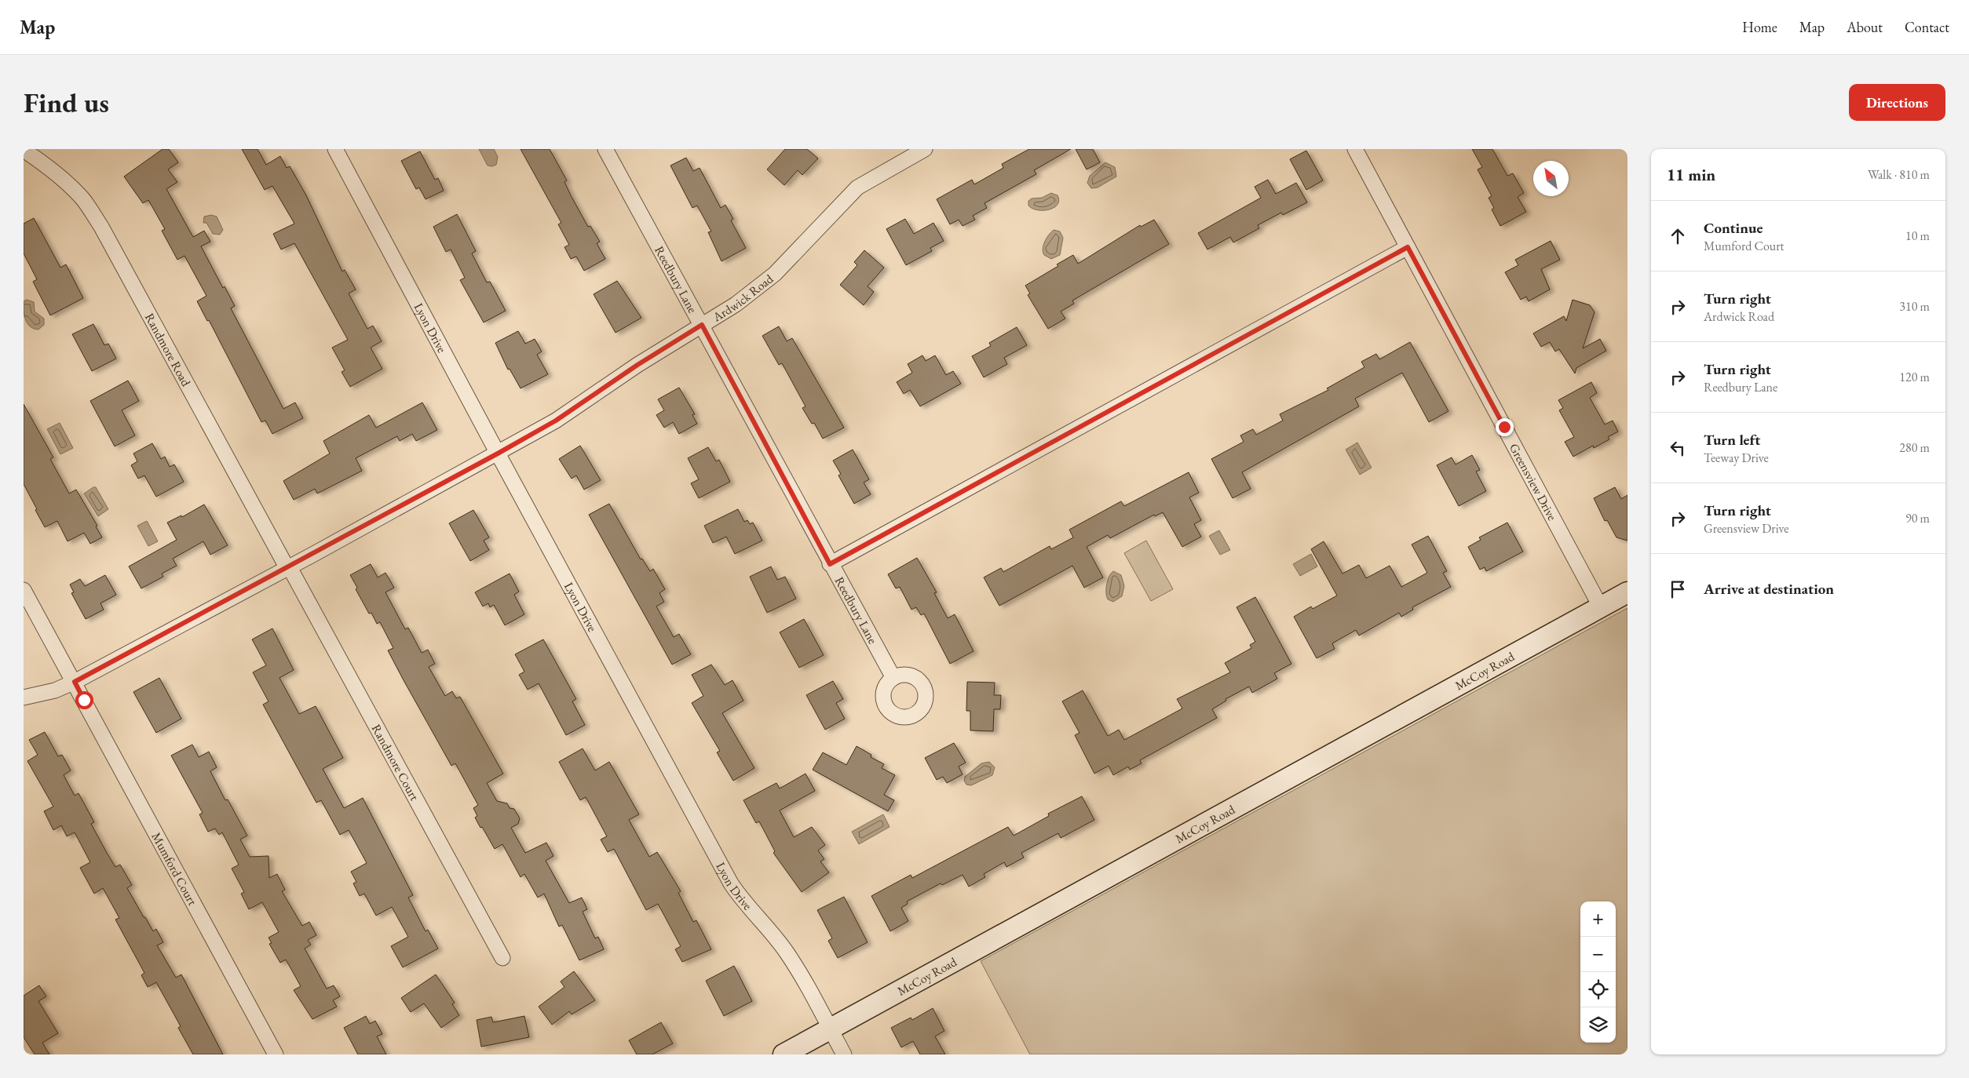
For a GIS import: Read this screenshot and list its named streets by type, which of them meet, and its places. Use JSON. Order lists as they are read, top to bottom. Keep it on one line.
{"streets":{"main road":["McCoy Road"],"street":["Reedbury Lane","Ardwick Road","Lyon Drive","Randmore Road","Greensview Drive","Randmore Court","Mumford Court"]},"crossings":[["Reedbury Lane","Ardwick Road"],["Ardwick Road","Lyon Drive"],["Ardwick Road","Randmore Road"],["Ardwick Road","Randmore Court"],["Ardwick Road","Mumford Court"],["Lyon Drive","McCoy Road"],["Randmore Road","Randmore Court"],["Greensview Drive","McCoy Road"]],"north":"top left","page":{"header":"Map","nav":["Home","Map","About","Contact"],"buttons":"Directions","title":"Find us","heading":["11 min","Walk · 810 m"],"list":[["Continue","Mumford Court","10 m"],["Turn right","Ardwick Road","310 m"],["Turn right","Reedbury Lane","120 m"],["Turn left","Teeway Drive","280 m"],["Turn right","Greensview Drive","90 m"],"Arrive at destination"],"map_buttons":["+","−"]}}
